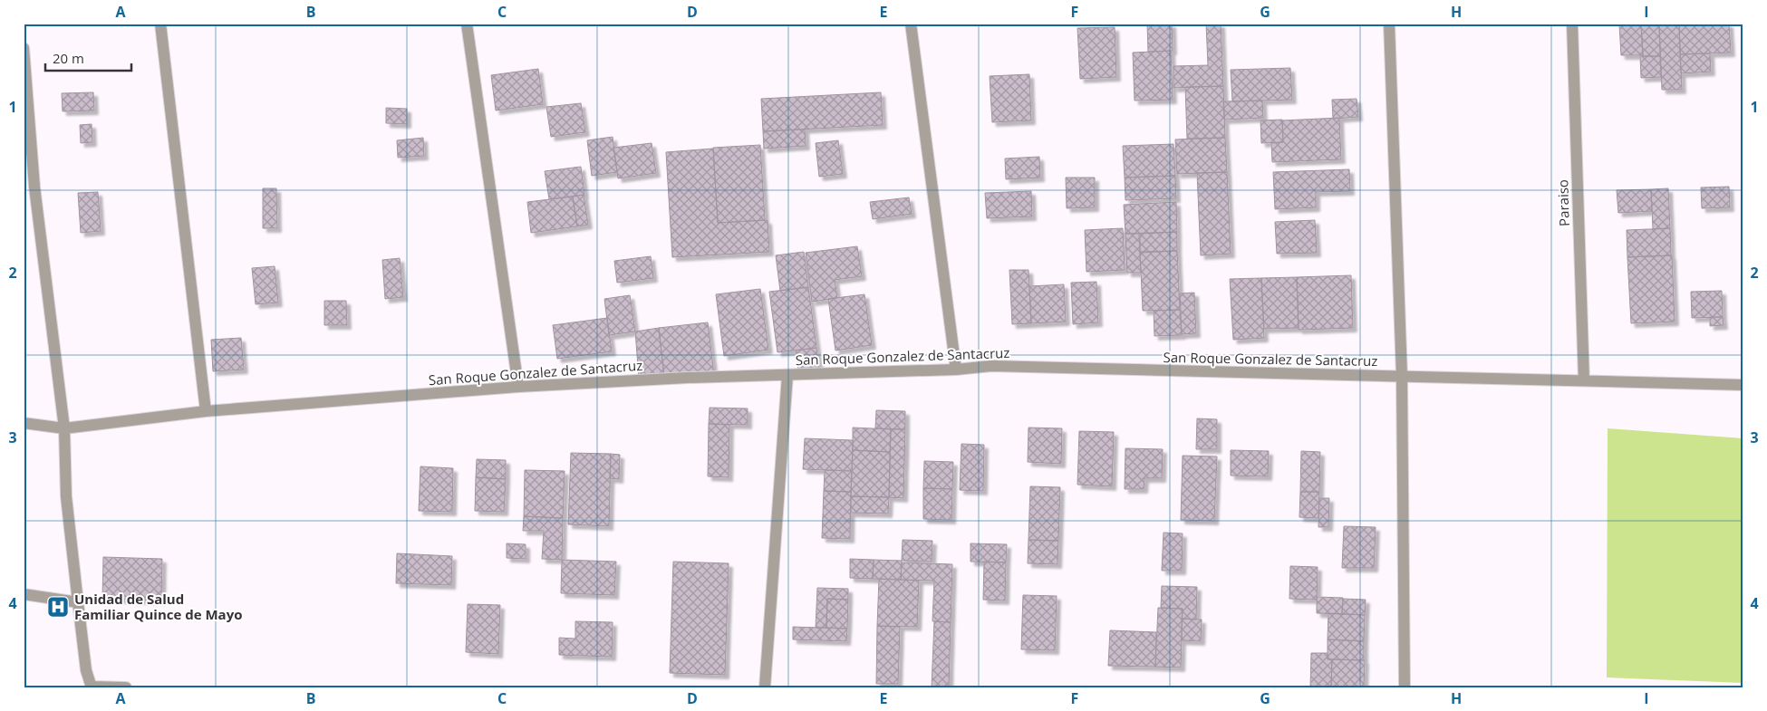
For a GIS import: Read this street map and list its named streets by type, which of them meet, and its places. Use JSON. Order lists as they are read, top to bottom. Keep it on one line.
{"streets":{"street":["Paraiso","San Roque Gonzalez de Santacruz"]},"crossings":[["Paraiso","San Roque Gonzalez de Santacruz"]],"places":{"hospital":["Unidad de Salud Familiar Quince de Mayo"]},"scale_bar":"20 m","grid":{"columns":["A","B","C","D","E","F","G","H","I"],"rows":["1","2","3","4"]}}
